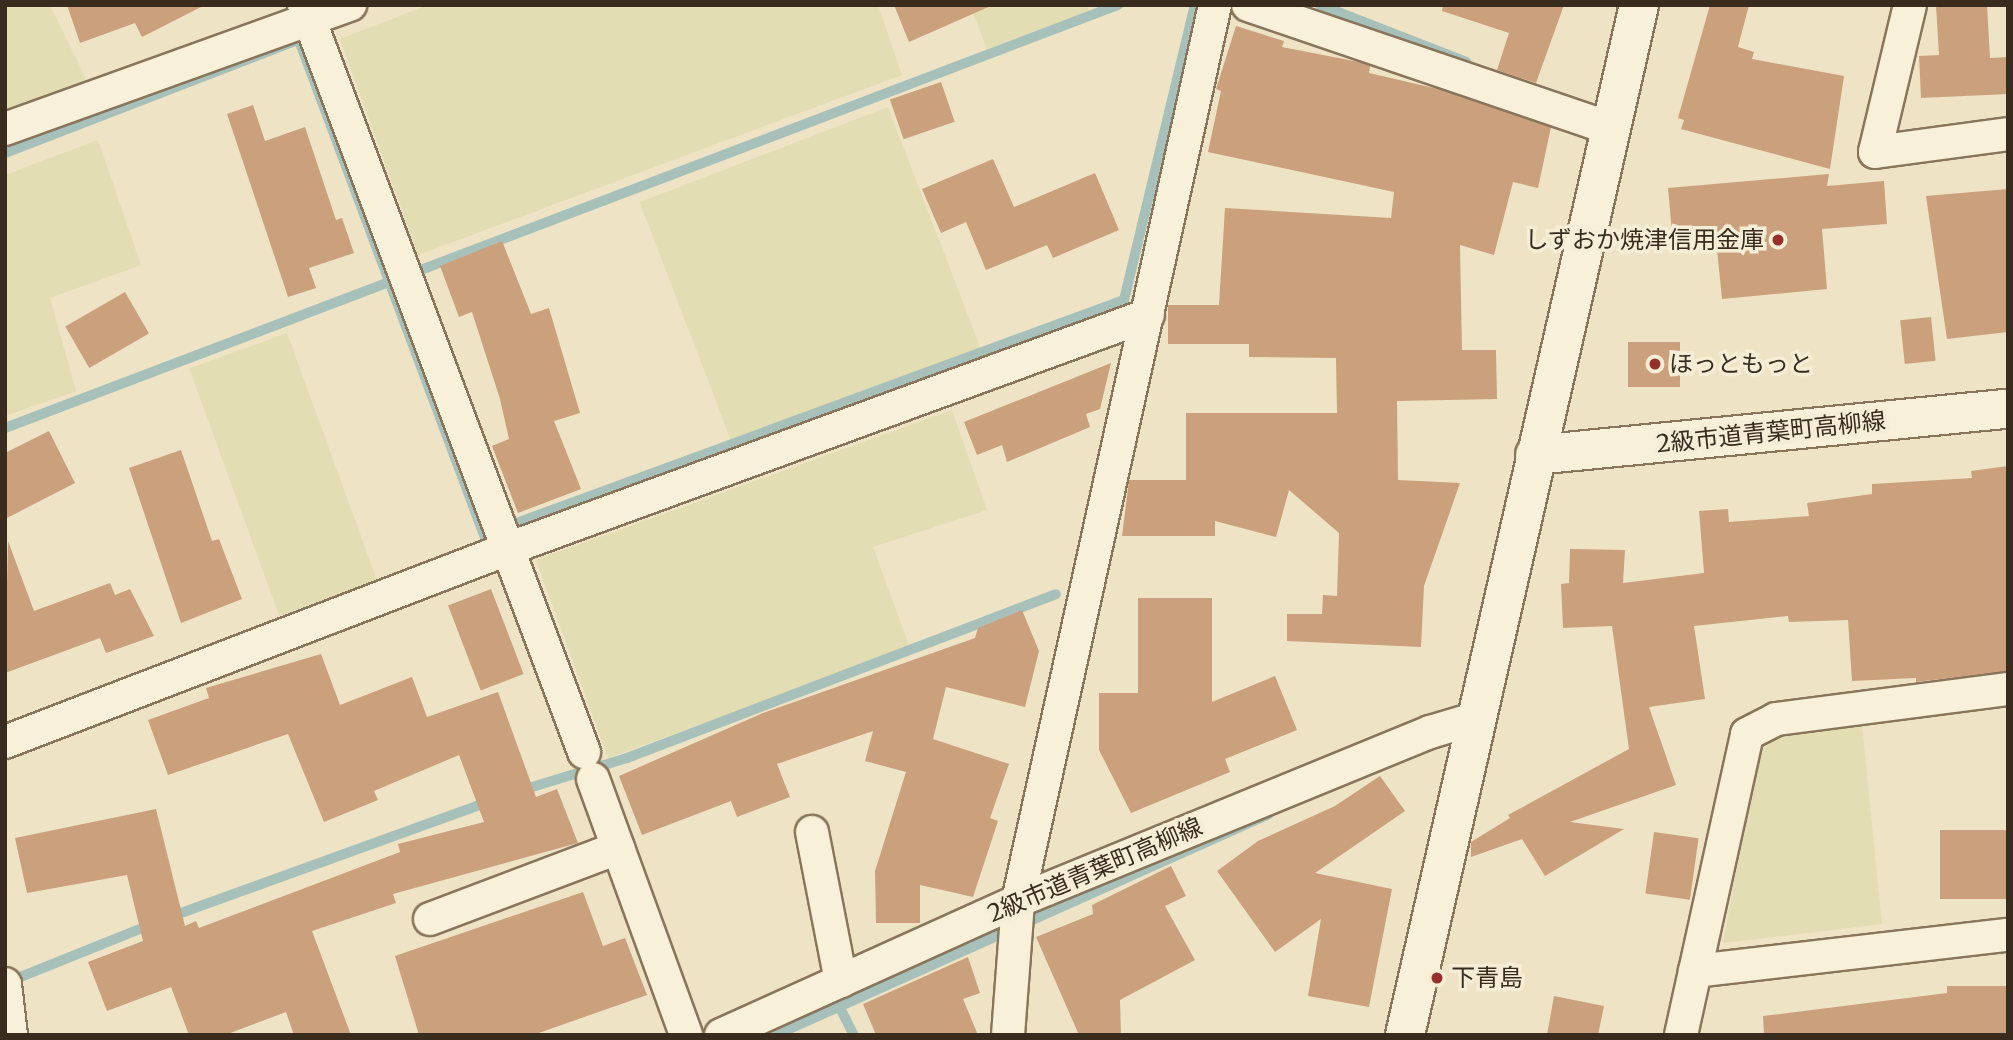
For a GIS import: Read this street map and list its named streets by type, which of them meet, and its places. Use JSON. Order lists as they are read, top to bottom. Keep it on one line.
{"streets":{"main road":["2級市道青葉町高柳線"]},"places":["しずおか焼津信用金庫","ほっともっと","下青島"]}
